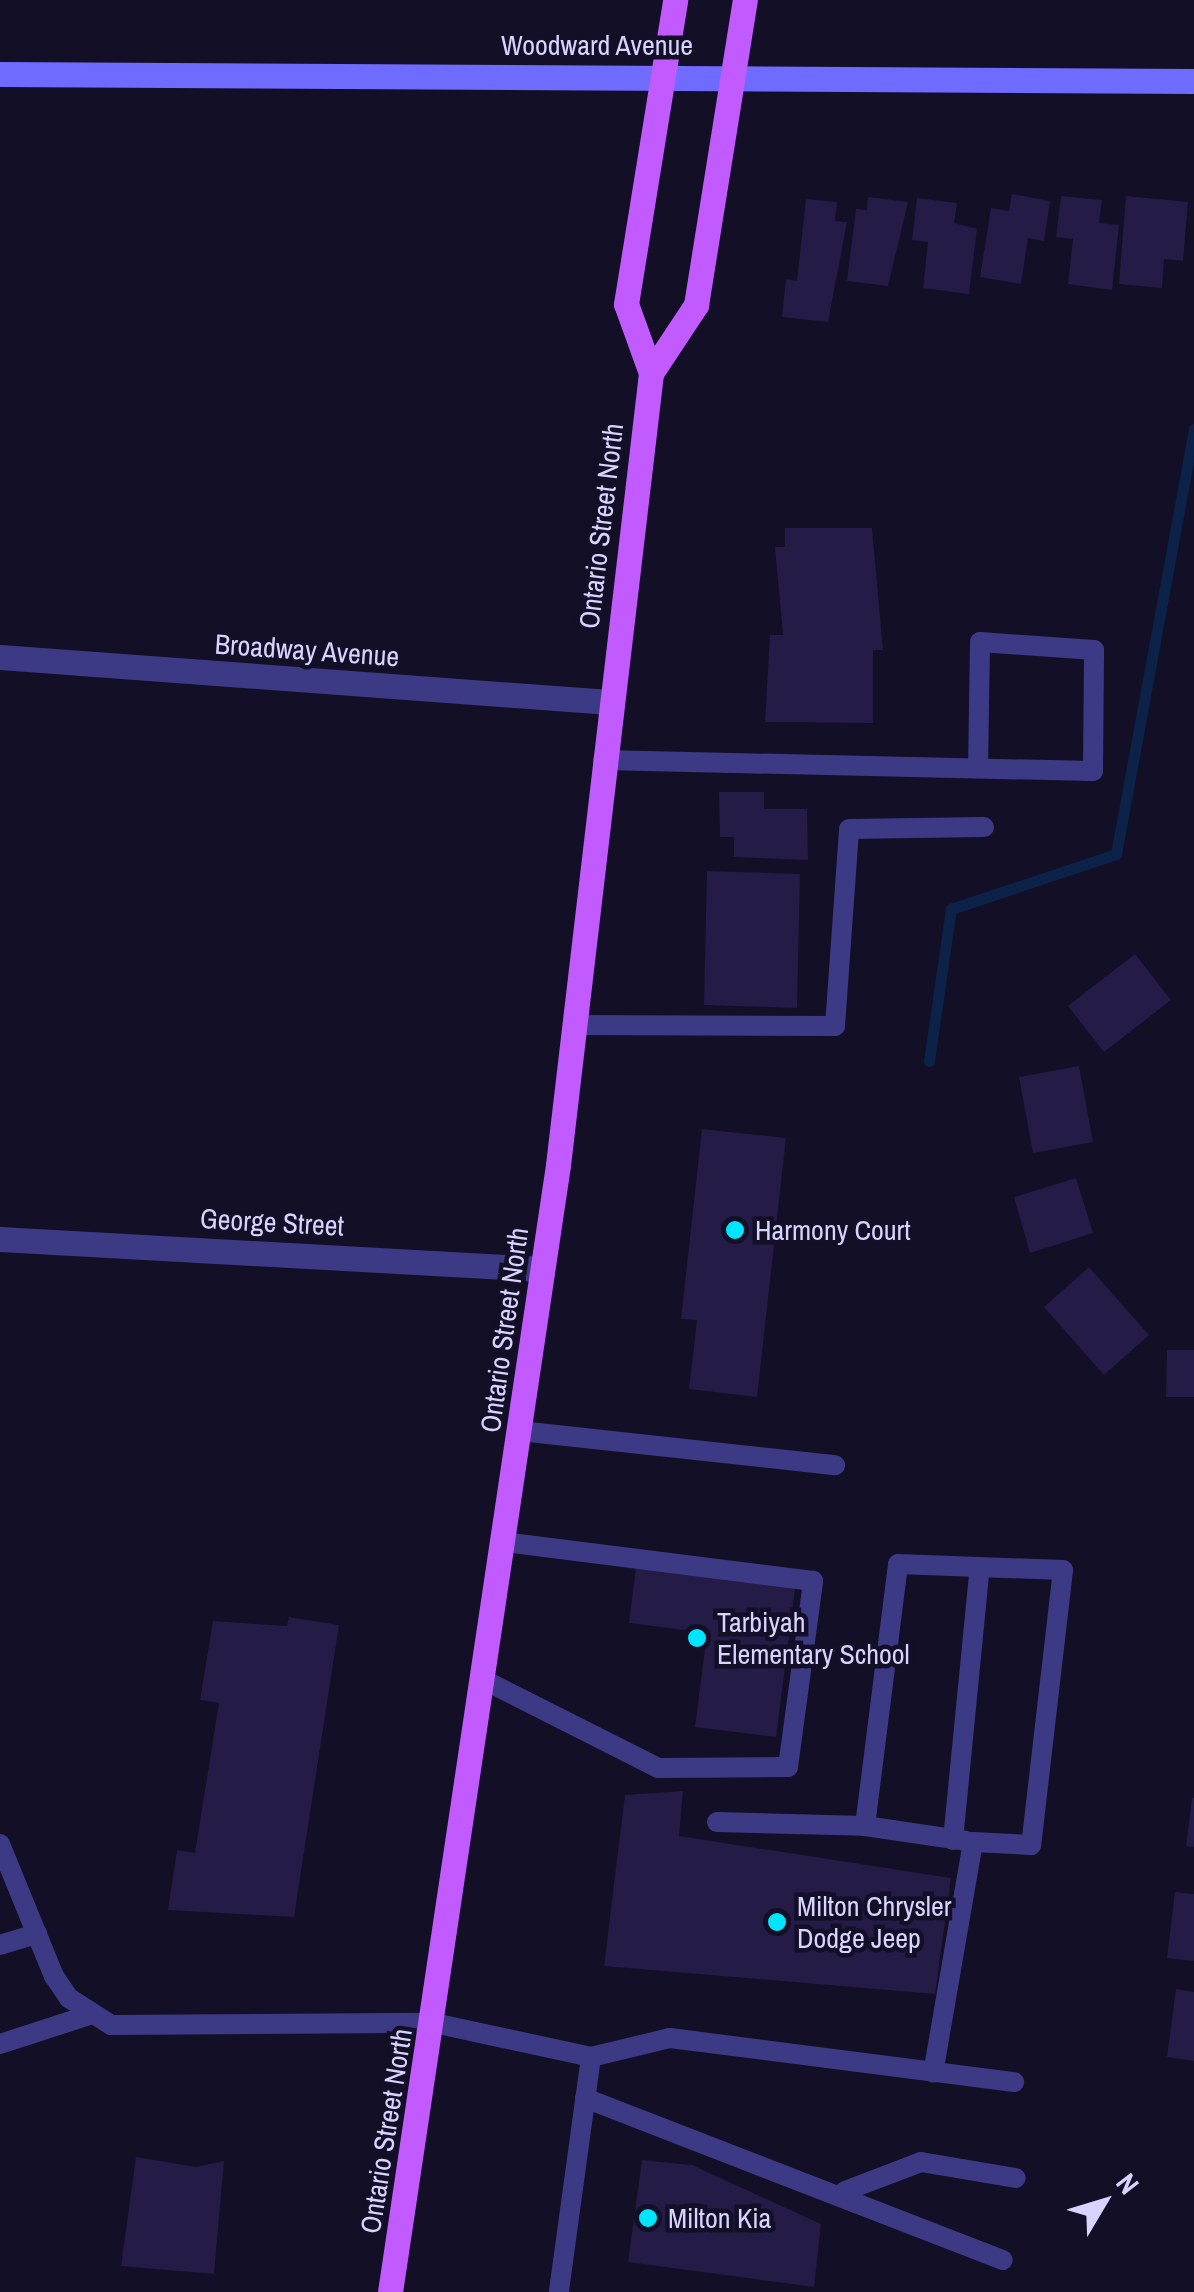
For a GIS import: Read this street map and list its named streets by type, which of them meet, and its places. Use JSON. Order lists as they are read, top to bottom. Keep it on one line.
{"streets":{"main road":["Ontario Street North"],"street":["Woodward Avenue","Broadway Avenue","George Street"]},"crossings":[["Woodward Avenue","Ontario Street North"],["Ontario Street North","Broadway Avenue"],["Ontario Street North","George Street"]],"places":["Harmony Court","Tarbiyah Elementary School","Milton Chrysler Dodge Jeep","Milton Kia"],"north":"top right"}
